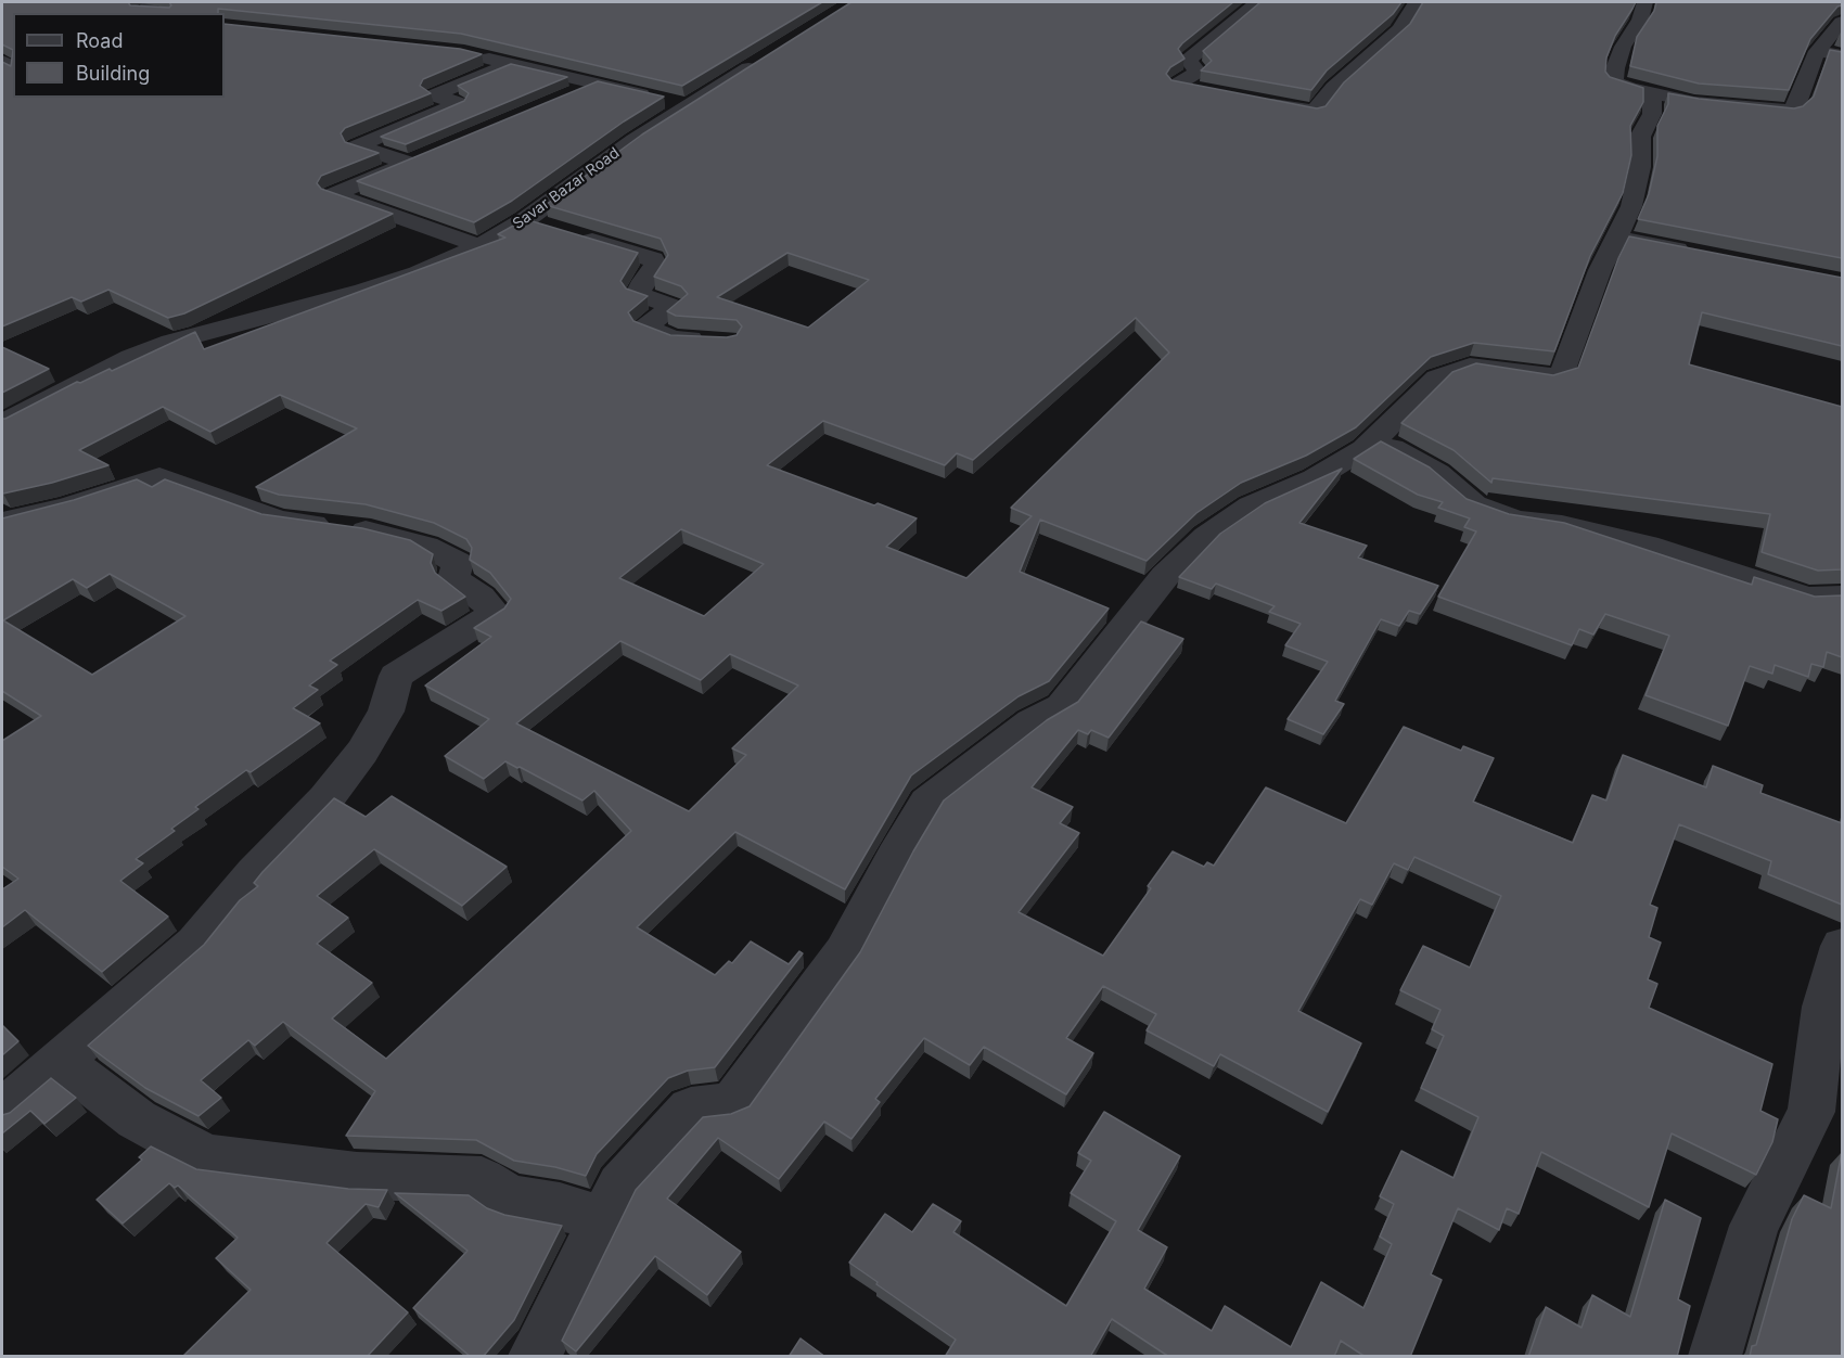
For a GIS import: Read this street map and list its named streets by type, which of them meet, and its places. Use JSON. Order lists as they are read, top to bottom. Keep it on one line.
{"streets":{"street":["Savar Bazar Road"]},"legend":["Road","Building"]}
